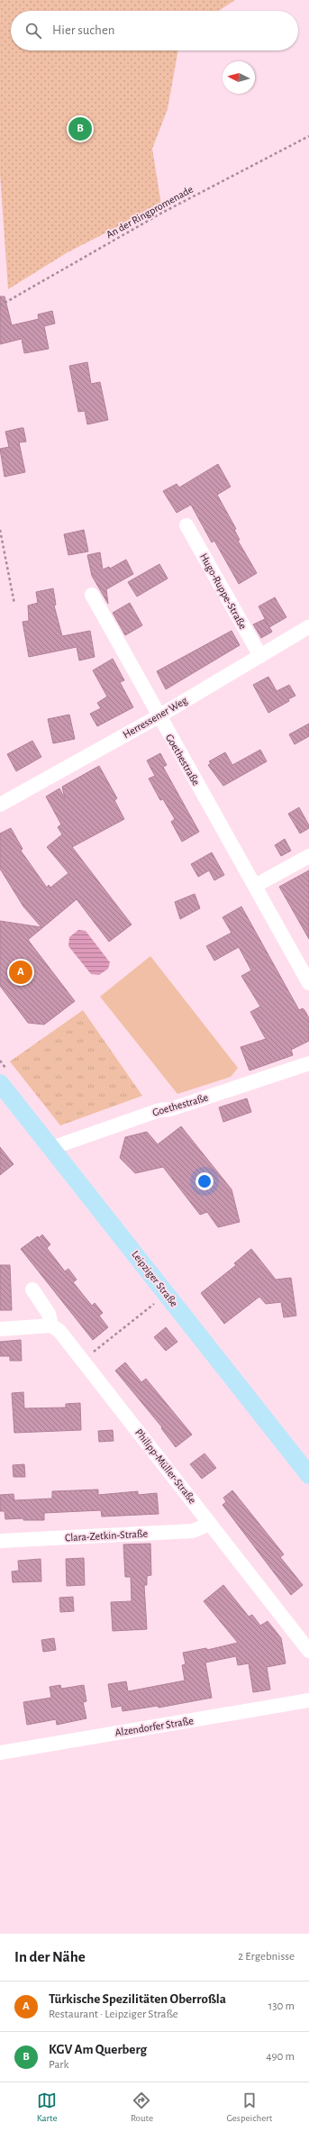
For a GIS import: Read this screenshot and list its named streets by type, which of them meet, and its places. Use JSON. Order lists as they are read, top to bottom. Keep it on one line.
{"streets":{"main road":["Leipziger Straße"],"street":["Hugo-Ruppe-Straße","Herressener Weg","Goethestraße","Philipp-Müller-Straße","Clara-Zetkin-Straße","Alzendorfer Straße"],"path":["An der Ringpromenade"]},"crossings":[["Hugo-Ruppe-Straße","Herressener Weg"],["Herressener Weg","Goethestraße"],["Goethestraße","Leipziger Straße"],["Philipp-Müller-Straße","Clara-Zetkin-Straße"]],"north":"left","page":{"search":"Hier suchen","pins":["B","A"],"heading":["In der Nähe","2 Ergebnisse"],"list":[{"mark":"A","name":"Türkische Spezilitäten Oberroßla","note":"Restaurant · Leipziger Straße","value":"130 m"},{"mark":"B","name":"KGV Am Querberg","note":"Park","value":"490 m"}],"nav":["Karte","Route","Gespeichert"]}}
